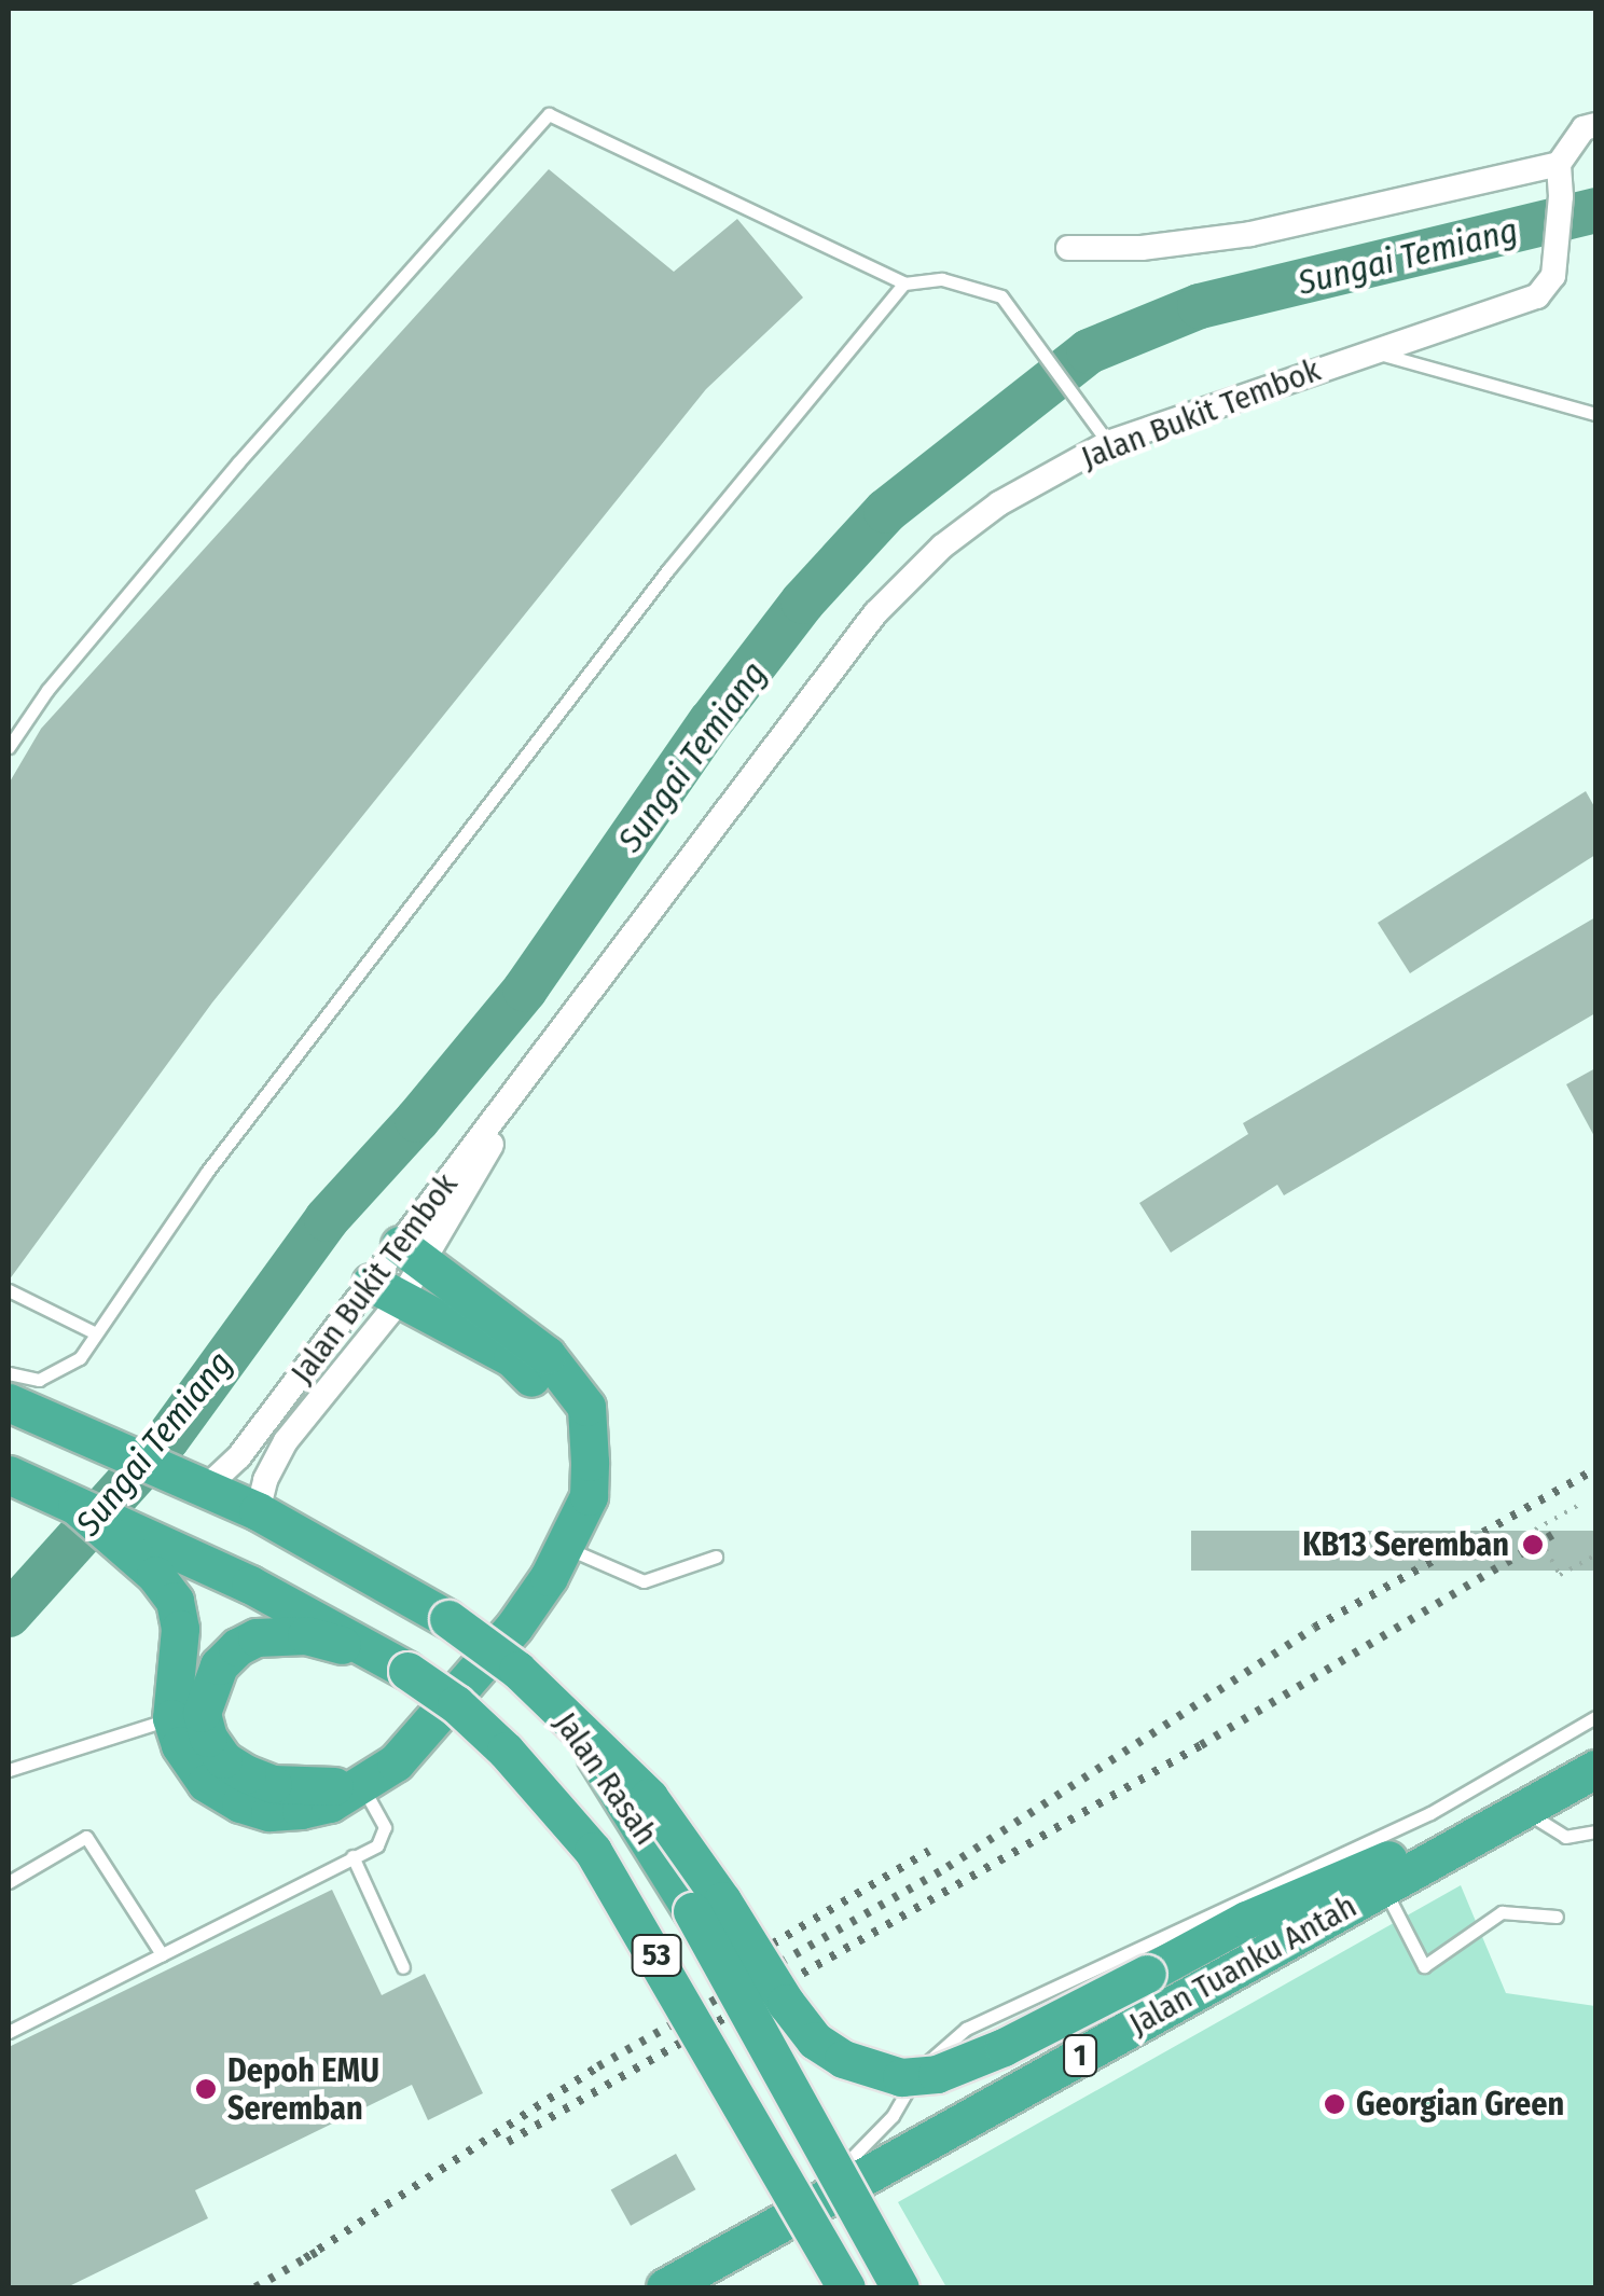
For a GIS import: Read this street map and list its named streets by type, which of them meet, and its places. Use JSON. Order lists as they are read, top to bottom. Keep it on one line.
{"streets":{"highway":["Jalan Rasah","53","Jalan Tuanku Antah","1"],"street":["Jalan Bukit Tembok"]},"crossings":[["Jalan Bukit Tembok","Jalan Rasah"]],"water":["Sungai Temiang"],"places":["KB13 Seremban","Depoh EMU Seremban","Georgian Green"]}
